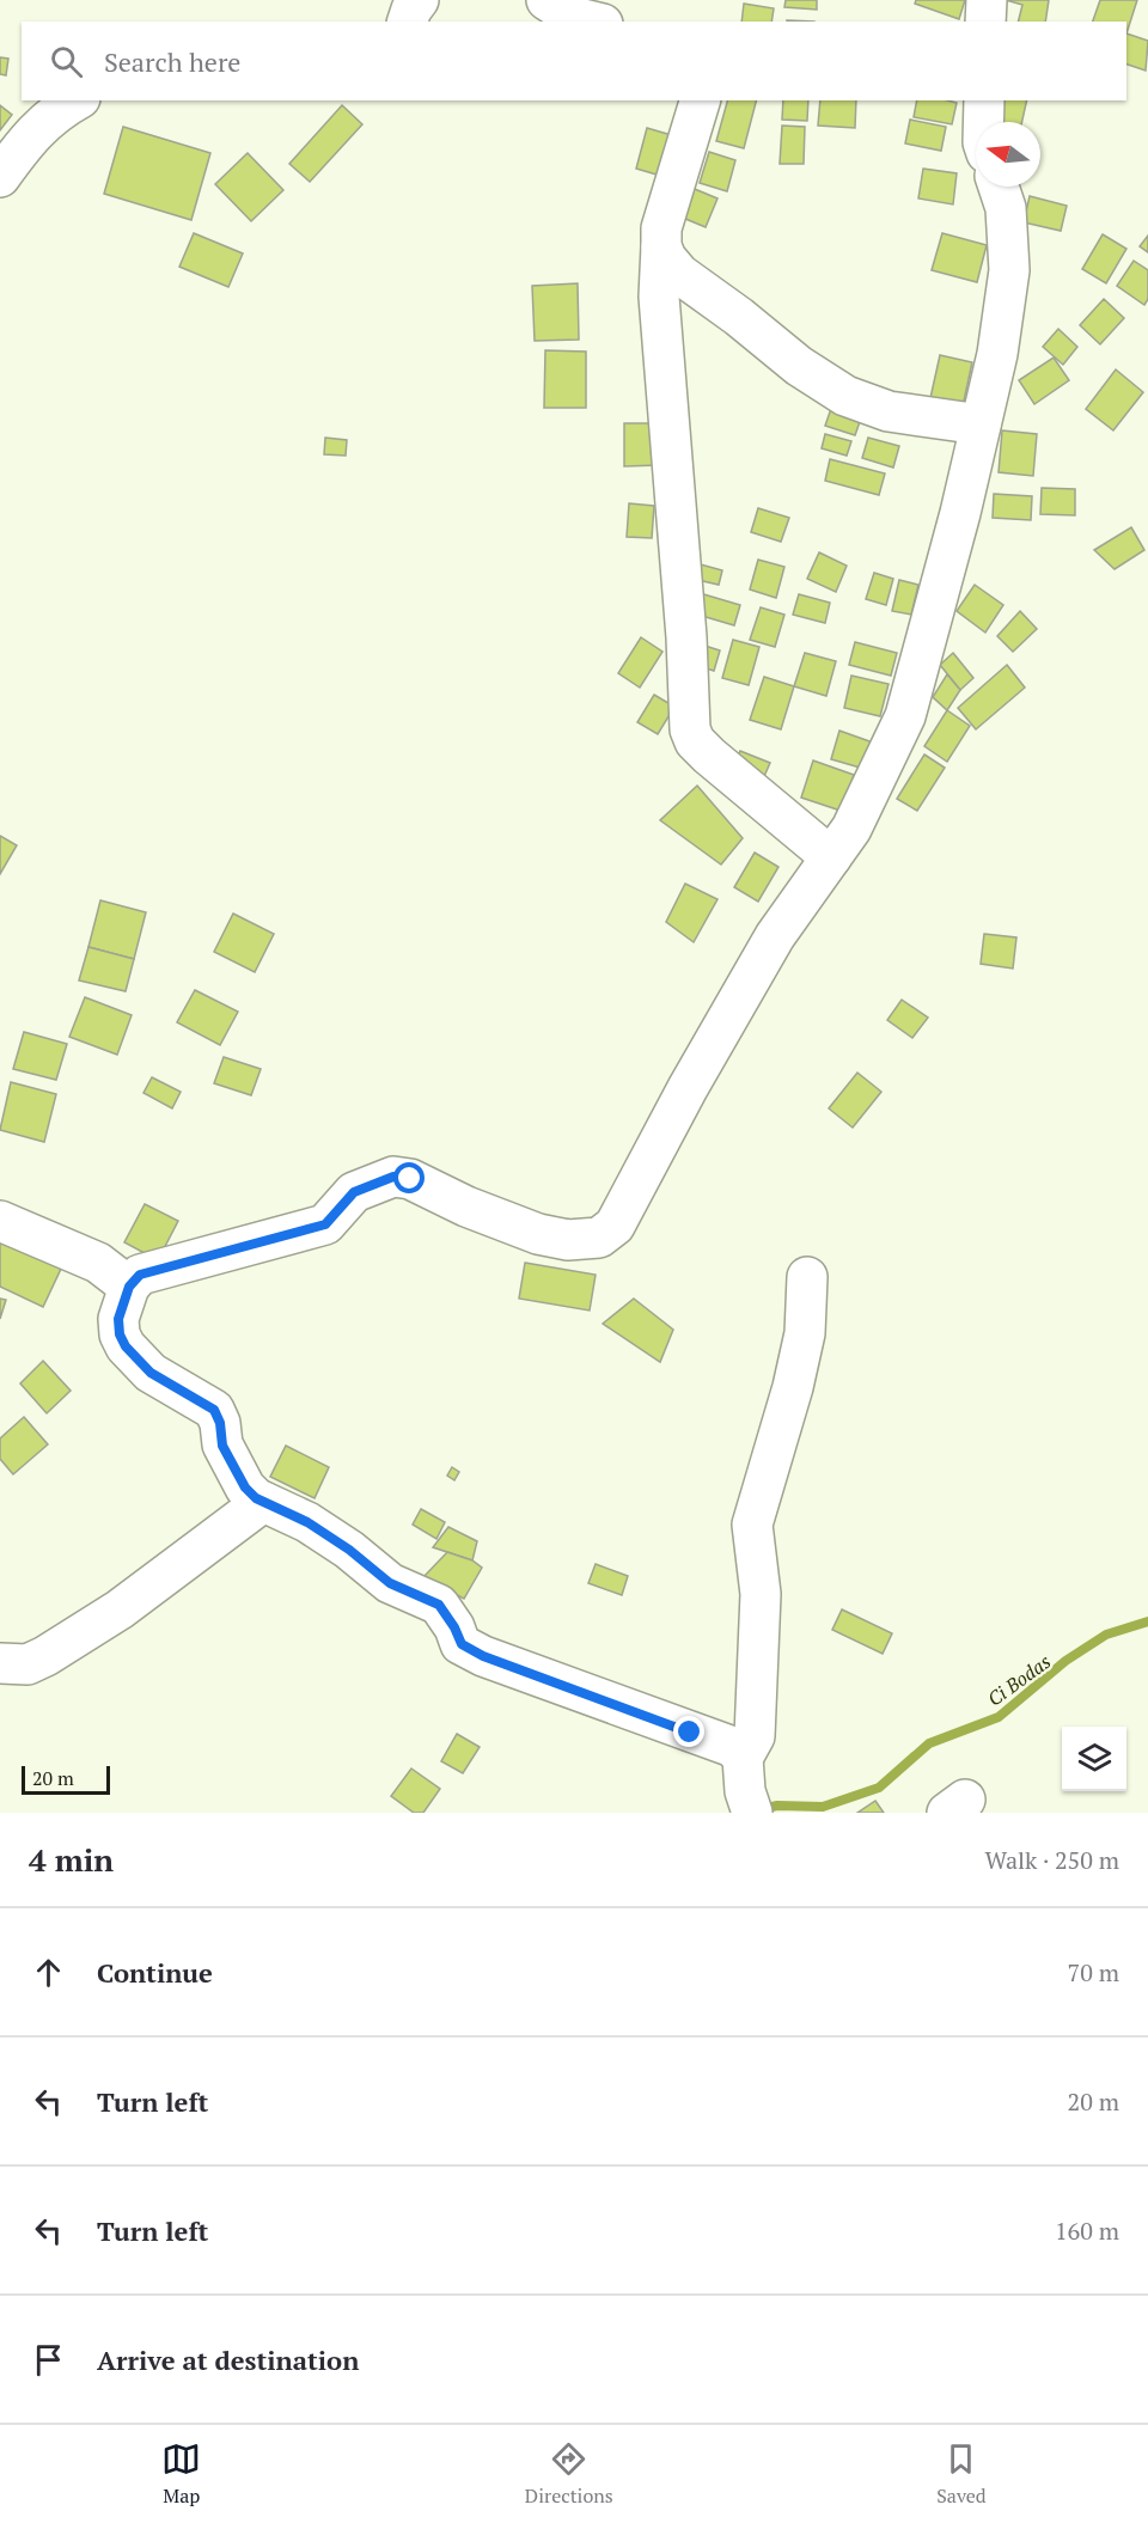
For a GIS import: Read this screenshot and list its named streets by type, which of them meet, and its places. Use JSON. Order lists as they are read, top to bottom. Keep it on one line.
{"water":["Ci Bodas"],"scale_bar":"20 m","north":"left","page":{"search":"Search here","scale":"20 m","heading":["4 min","Walk · 250 m"],"list":[["Continue","70 m"],["Turn left","20 m"],["Turn left","160 m"],"Arrive at destination"],"nav":["Map","Directions","Saved"]}}
